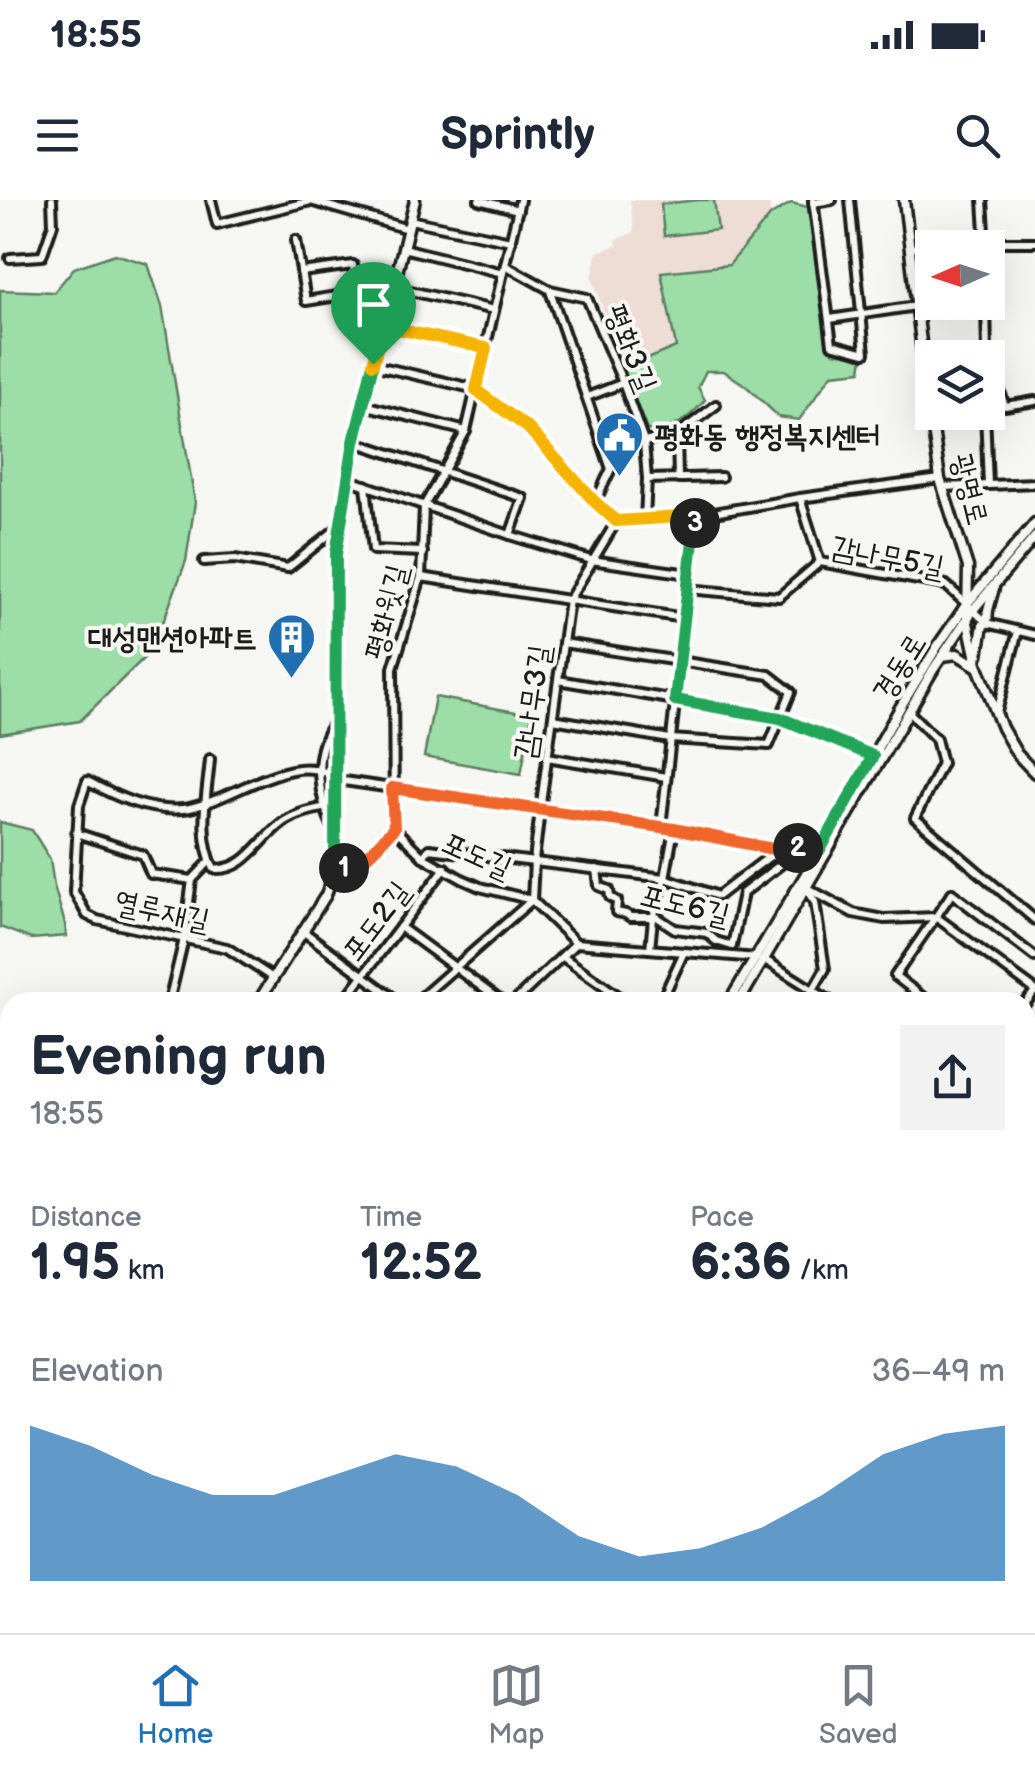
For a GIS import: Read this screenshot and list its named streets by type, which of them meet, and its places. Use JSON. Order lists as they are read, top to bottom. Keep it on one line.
{"streets":{"street":["평화3길","광명로","감나무5길","평화윗길","경동로","감나무3길","포도길","포도6길","열루재길","포도2길"]},"crossings":[["평화3길","평화윗길"],["광명로","감나무5길"],["광명로","경동로"],["감나무5길","경동로"],["감나무3길","포도길"],["포도길","포도2길"]],"places":{"public building":["평화동 행정복지센터"],"building":["대성맨션아파트"]},"north":"left","page":{"status":"18:55","header":"Sprintly","pins":["3","2","1"],"heading":["Evening run","18:55"],"stats":[["Distance","1.95 km"],["Time","12:52"],["Pace","6:36 /km"]],"chart":["Elevation","36–49 m"],"tabs":["Home","Map","Saved"]}}
